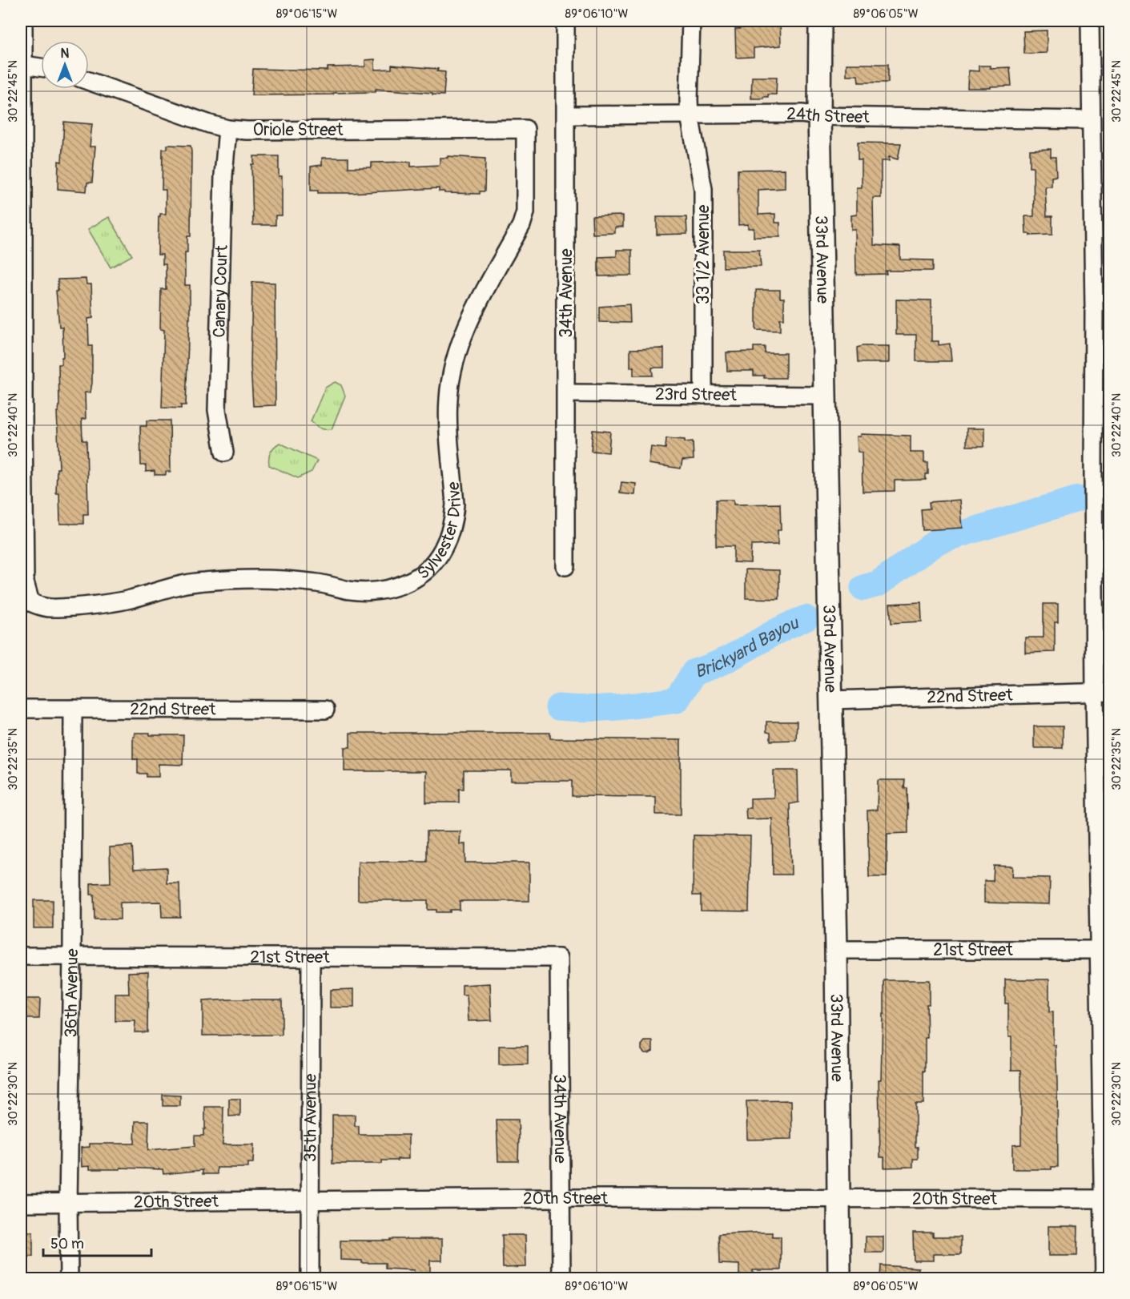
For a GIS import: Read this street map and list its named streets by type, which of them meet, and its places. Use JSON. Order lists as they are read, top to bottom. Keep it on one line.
{"streets":{"street":["24th Street","Oriole Street","33 1/2 Avenue","33rd Avenue","Canary Court","34th Avenue","23rd Street","Sylvester Drive","22nd Street","21st Street","36th Avenue","35th Avenue","20th Street"]},"crossings":[["24th Street","33 1/2 Avenue"],["24th Street","33rd Avenue"],["24th Street","34th Avenue"],["Oriole Street","Canary Court"],["Oriole Street","Sylvester Drive"],["33 1/2 Avenue","23rd Street"],["33rd Avenue","23rd Street"],["33rd Avenue","22nd Street"],["33rd Avenue","21st Street"],["33rd Avenue","20th Street"],["34th Avenue","23rd Street"],["34th Avenue","21st Street"],["34th Avenue","20th Street"],["22nd Street","36th Avenue"],["21st Street","36th Avenue"],["21st Street","35th Avenue"],["36th Avenue","20th Street"],["35th Avenue","20th Street"]],"water":["Brickyard Bayou"],"scale_bar":"50 m","north":"top","coordinates":["89°06'15\"W","89°06'10\"W","89°06'05\"W","30°22'45\"N","30°22'40\"N","30°22'35\"N","30°22'30\"N"]}
